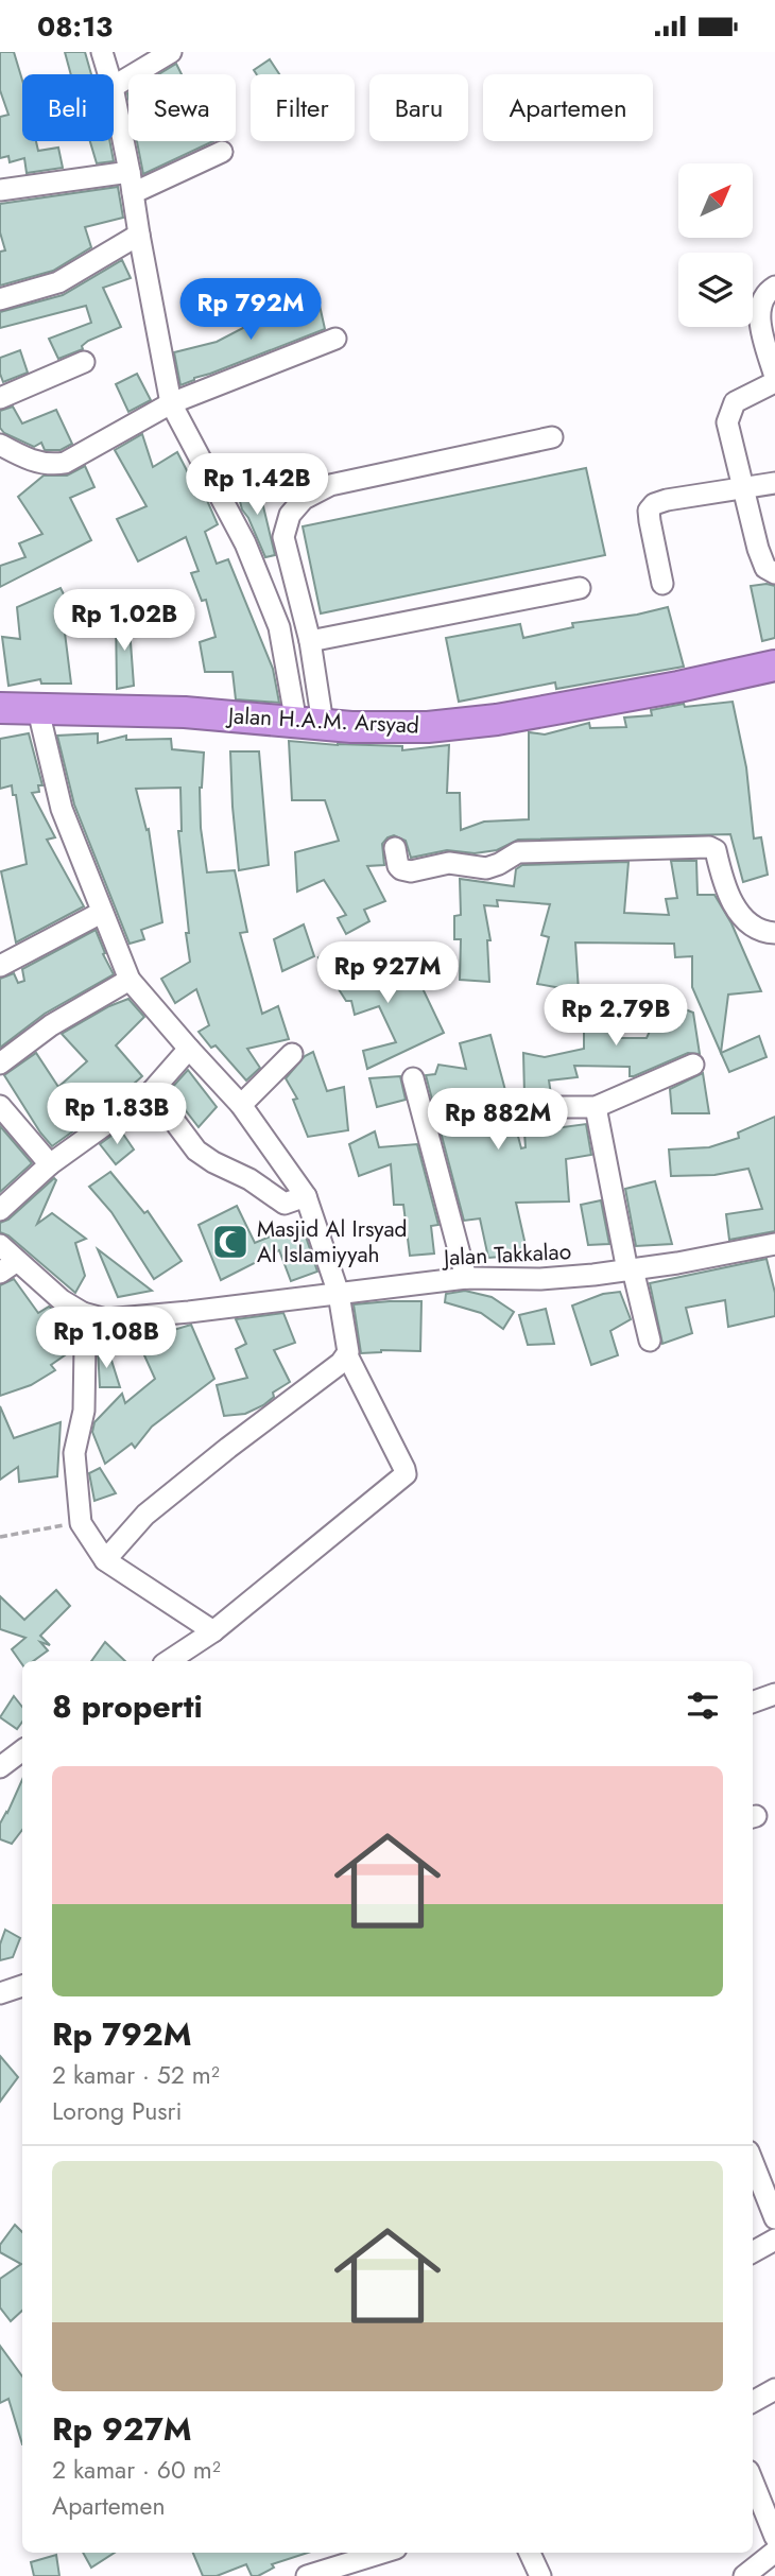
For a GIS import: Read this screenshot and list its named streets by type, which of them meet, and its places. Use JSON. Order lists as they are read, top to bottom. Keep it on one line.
{"streets":{"highway":["Jalan H.A.M. Arsyad"],"street":["Jalan Takkalao"]},"places":{"mosque":["Masjid Al Irsyad Al Islamiyyah"]},"north":"top right","page":{"status":"08:13","chip":["Beli","Sewa","Filter","Baru","Apartemen"],"price":["Rp 792M","Rp 1.42B","Rp 1.02B","Rp 927M","Rp 2.79B","Rp 1.83B","Rp 882M","Rp 1.08B"],"heading":"8 properti","list":[{"name":"Rp 792M","note":"2 kamar · 52 m² · Lorong Pusri"},{"name":"Rp 927M","note":"2 kamar · 60 m² · Apartemen"}]}}
